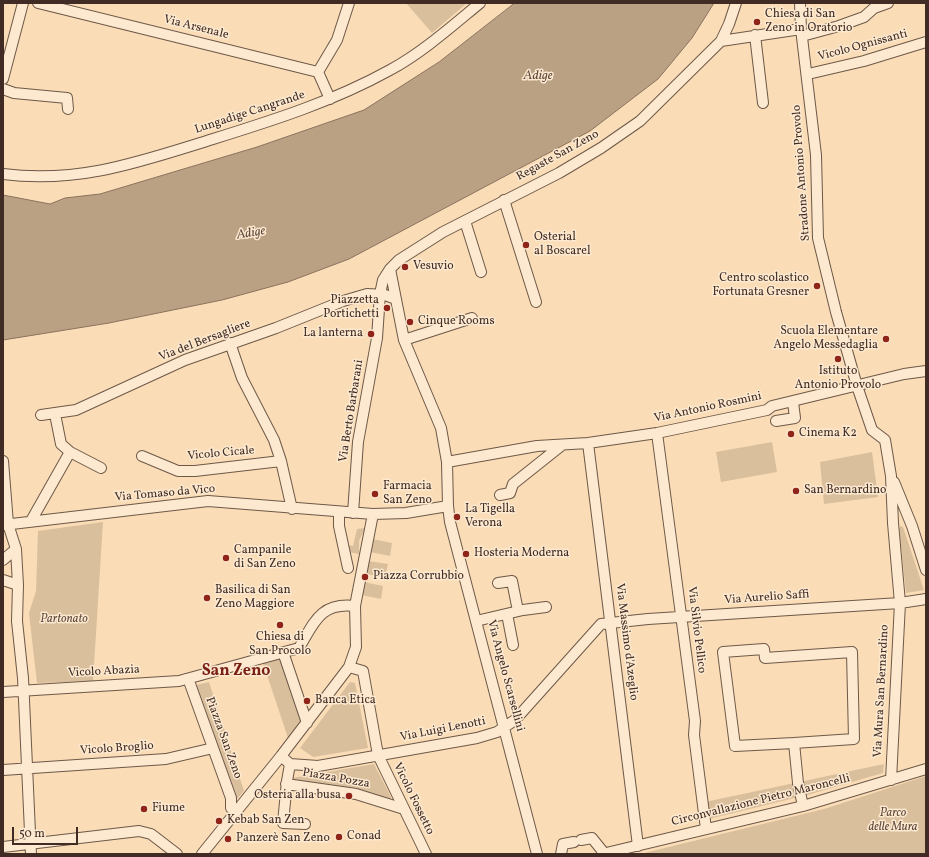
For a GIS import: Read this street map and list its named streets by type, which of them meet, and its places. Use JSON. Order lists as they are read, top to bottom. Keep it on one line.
{"streets":{"street":["Via Arsenale","Vicolo Ognissanti","Lungadige Cangrande","Regaste San Zeno","Stradone Antonio Provolo","Via del Bersagliere","Via Antonio Rosmini","Via Berto Barbarani","Vicolo Cicale","Via Tomaso da Vico","Via Aurelio Saffi","Via Silvio Pellico","Via Massimo d'Azeglio","Vicolo Abazia","Via Angelo Scarsellini","Via Mura San Bernardino","Via Luigi Lenotti","Piazza San Zeno","Vicolo Broglio","Piazza Pozza","Vicolo Fossetto","Circonvallazione Pietro Maroncelli"]},"crossings":[["Vicolo Ognissanti","Stradone Antonio Provolo"],["Stradone Antonio Provolo","Via Antonio Rosmini"],["Stradone Antonio Provolo","Via Mura San Bernardino"],["Via del Bersagliere","Via Berto Barbarani"],["Via Antonio Rosmini","Via Silvio Pellico"],["Via Antonio Rosmini","Via Massimo d'Azeglio"],["Via Antonio Rosmini","Via Angelo Scarsellini"],["Via Berto Barbarani","Via Tomaso da Vico"],["Via Aurelio Saffi","Via Silvio Pellico"],["Via Aurelio Saffi","Via Massimo d'Azeglio"],["Via Aurelio Saffi","Via Mura San Bernardino"],["Via Aurelio Saffi","Via Luigi Lenotti"],["Via Silvio Pellico","Circonvallazione Pietro Maroncelli"],["Via Massimo d'Azeglio","Via Luigi Lenotti"],["Via Massimo d'Azeglio","Circonvallazione Pietro Maroncelli"],["Vicolo Abazia","Piazza San Zeno"],["Via Angelo Scarsellini","Via Luigi Lenotti"],["Via Mura San Bernardino","Circonvallazione Pietro Maroncelli"],["Via Luigi Lenotti","Piazza Pozza"],["Via Luigi Lenotti","Vicolo Fossetto"],["Piazza Pozza","Vicolo Fossetto"]],"districts":["San Zeno"],"water":["Adige"],"parks":["Partonato","Parco delle Mura"],"places":["Chiesa di San Zeno in Oratorio","Osterial al Boscarel","Vesuvio","Centro scolastico Fortunata Gresner","Piazzetta Portichetti","Cinque Rooms","La lanterna","Scuola Elementare Angelo Messedaglia","Istituto Antonio Provolo","Cinema K2","San Bernardino","Farmacia San Zeno","La Tigella Verona","Hosteria Moderna","Campanile di San Zeno","Piazza Corrubbio","Basilica di San Zeno Maggiore","Chiesa di San Procolo","Banca Etica","Osteria alla busa","Fiume","Kebab San Zen","Conad","Panzerè San Zeno"],"scale_bar":"50 m"}
